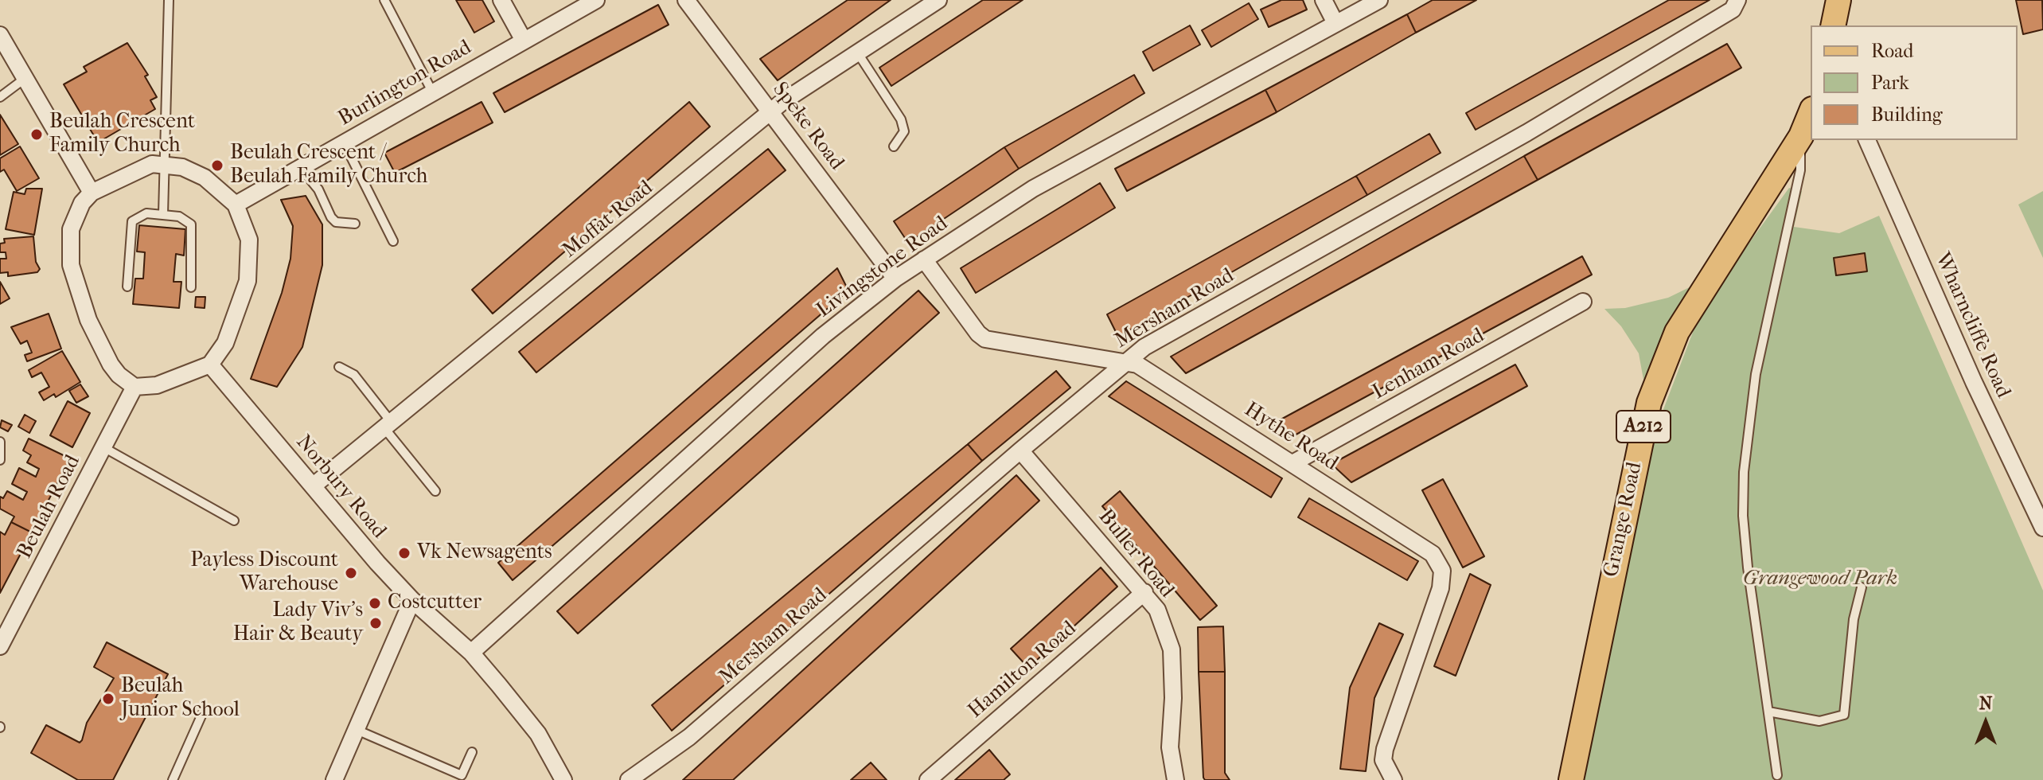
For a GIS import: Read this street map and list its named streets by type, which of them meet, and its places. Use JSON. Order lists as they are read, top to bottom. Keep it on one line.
{"streets":{"main road":["A212","Grange Road"],"street":["Burlington Road","Speke Road","Moffat Road","Livingstone Road","Mersham Road","Wharncliffe Road","Lenham Road","Hythe Road","Norbury Road","Beulah Road","Buller Road","Hamilton Road"]},"crossings":[["Burlington Road","Norbury Road"],["Burlington Road","Beulah Road"],["Speke Road","Moffat Road"],["Speke Road","Livingstone Road"],["Moffat Road","Norbury Road"],["Livingstone Road","Hythe Road"],["Livingstone Road","Norbury Road"],["Mersham Road","Hythe Road"],["Mersham Road","Buller Road"],["Lenham Road","Hythe Road"],["Norbury Road","Beulah Road"],["Buller Road","Hamilton Road"]],"parks":["Grangewood Park"],"places":["Beulah Crescent Family Church","Beulah Crescent / Beulah Family Church","Vk Newsagents","Payless Discount Warehouse","Costcutter","Lady Viv's Hair & Beauty","Beulah Junior School"],"legend":["Road","Park","Building"],"north":"top"}
